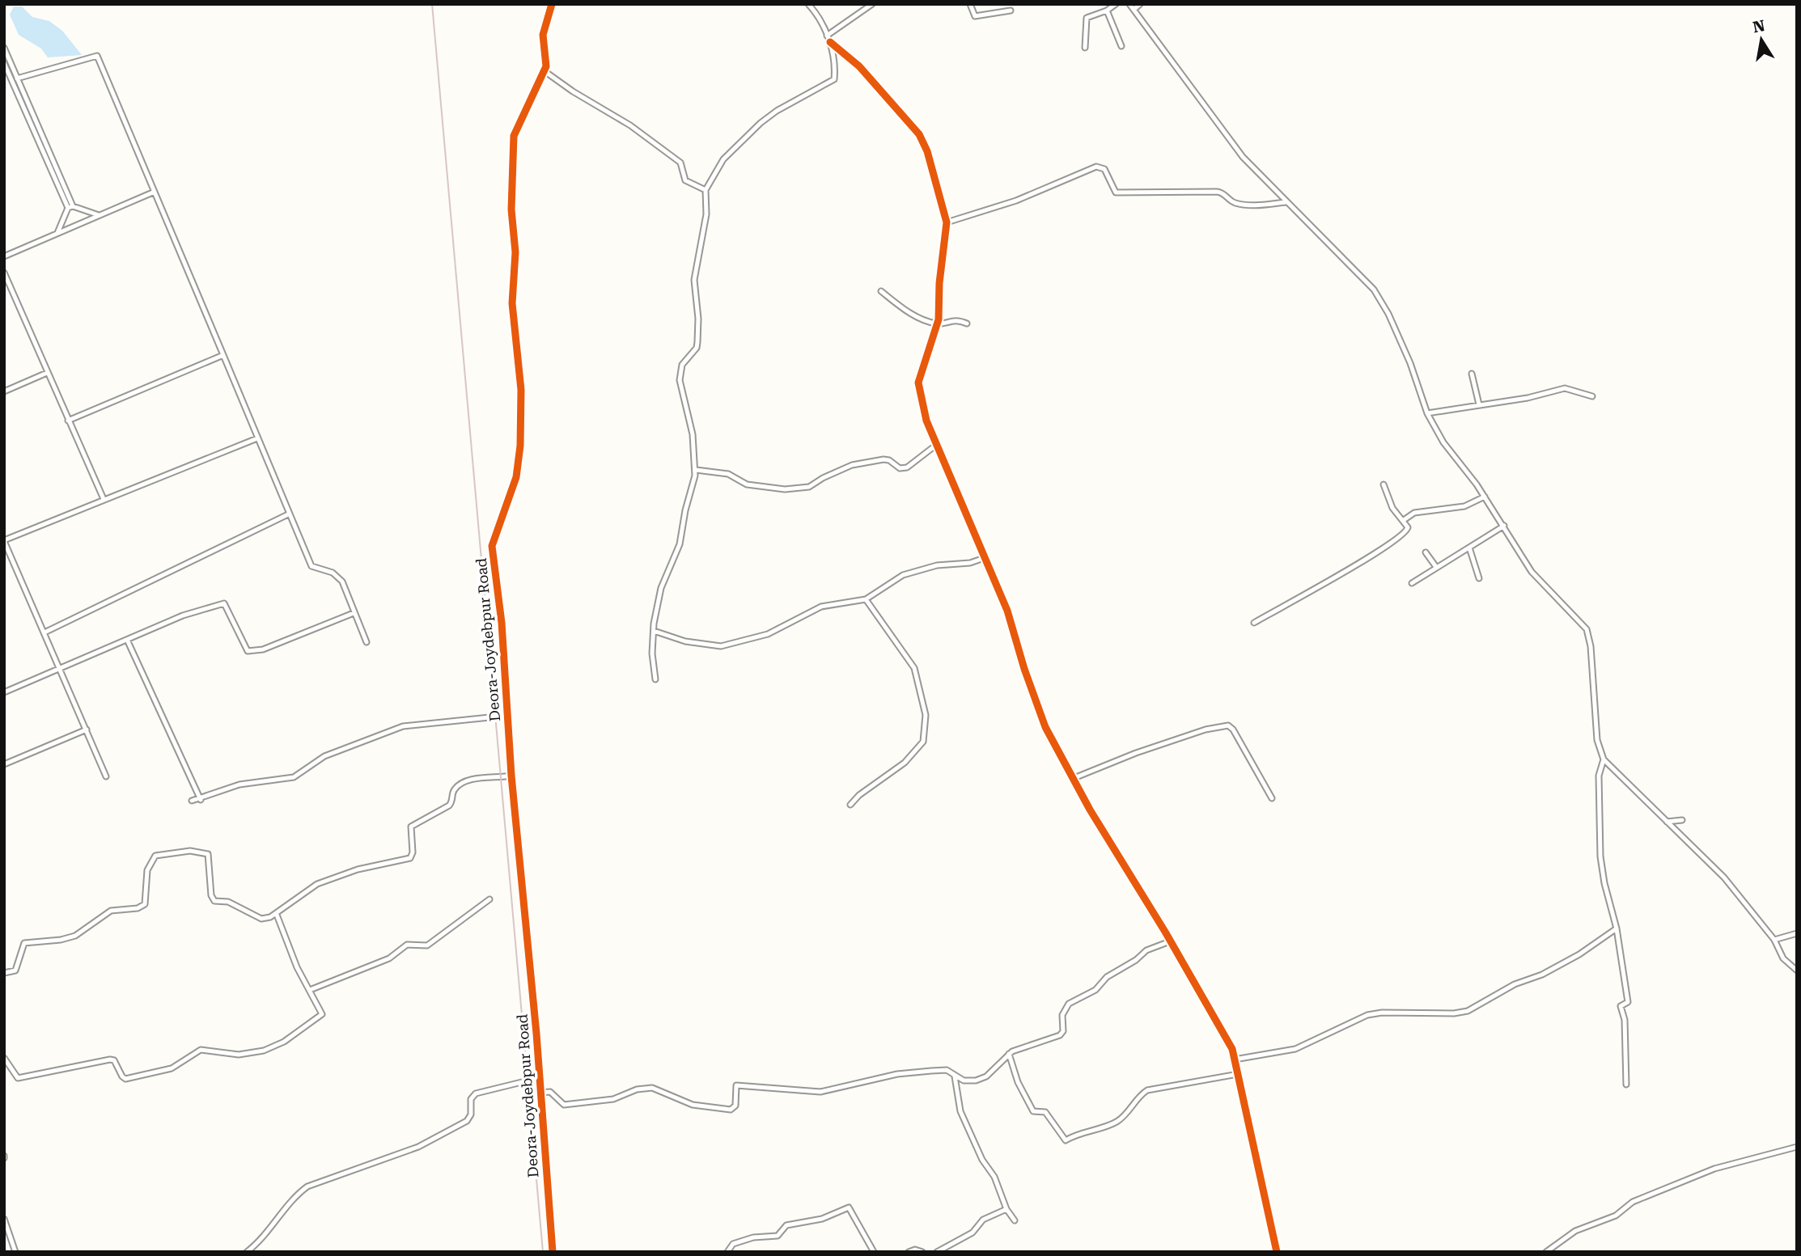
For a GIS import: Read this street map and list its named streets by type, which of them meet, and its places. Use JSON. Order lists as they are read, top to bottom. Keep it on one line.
{"streets":{"street":["Deora-Joydebpur Road"]},"north":"top"}
